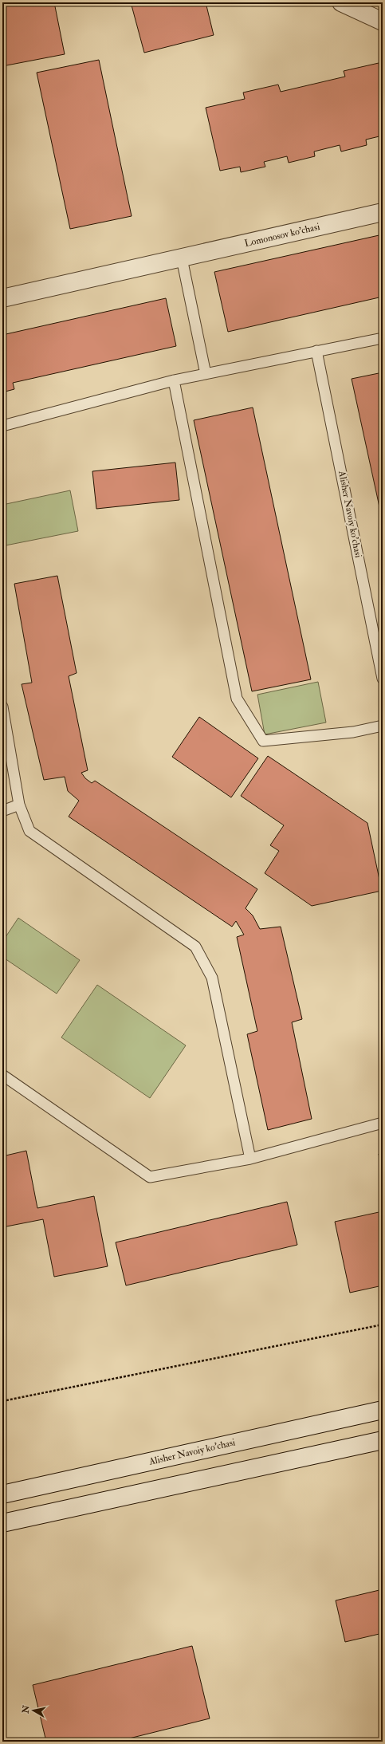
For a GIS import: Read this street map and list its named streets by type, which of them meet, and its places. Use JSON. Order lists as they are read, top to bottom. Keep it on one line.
{"streets":{"main road":["Lomonosov ko'chasi","Alisher Navoiy ko'chasi"]},"north":"left"}
